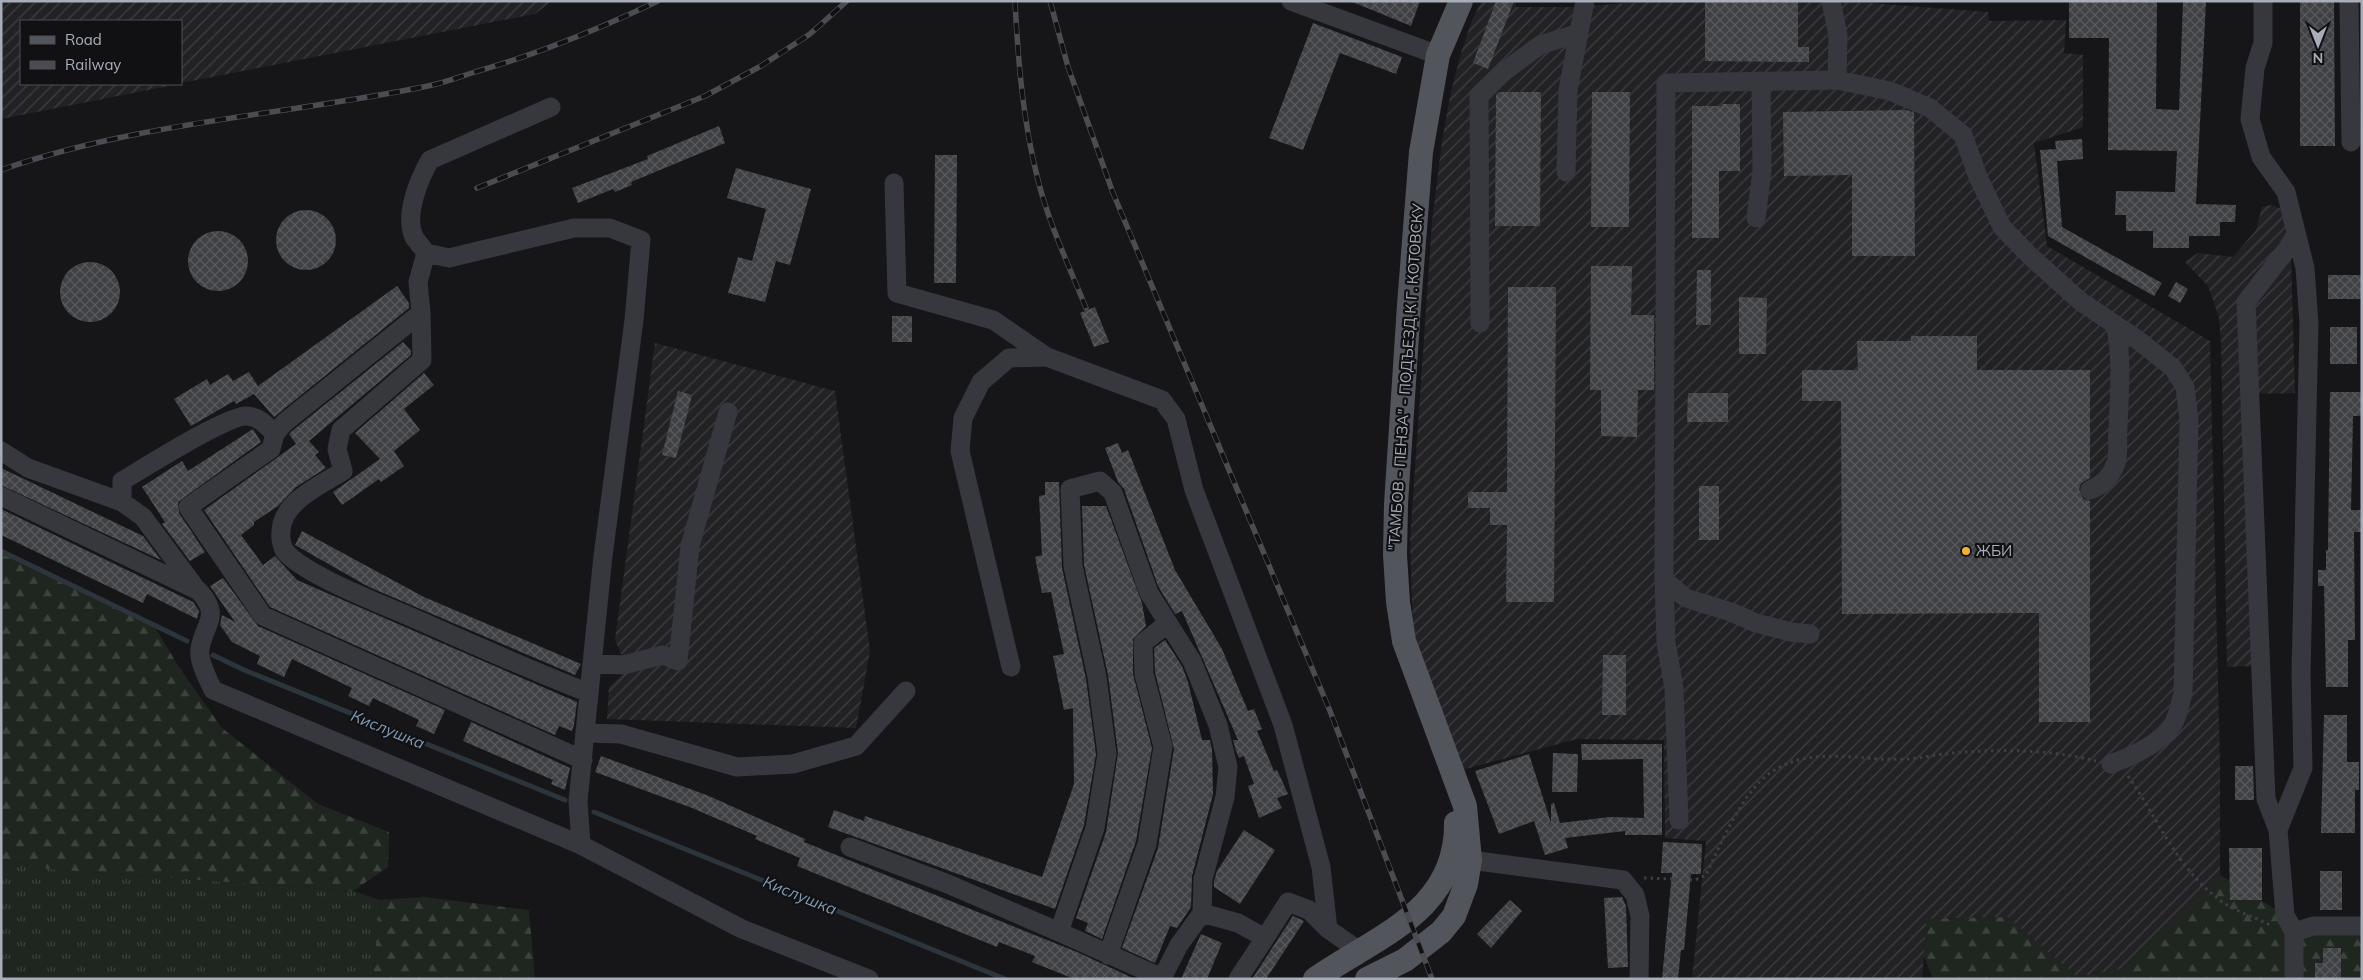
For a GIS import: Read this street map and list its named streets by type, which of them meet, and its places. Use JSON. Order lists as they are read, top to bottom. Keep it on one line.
{"streets":{"main road":["\"ТАМБОВ - ПЕНЗА\" - ПОДЪЕЗД К Г. КОТОВСКУ"]},"water":["Кислушка"],"places":["ЖБИ"],"legend":["Road","Railway"],"north":"bottom"}
